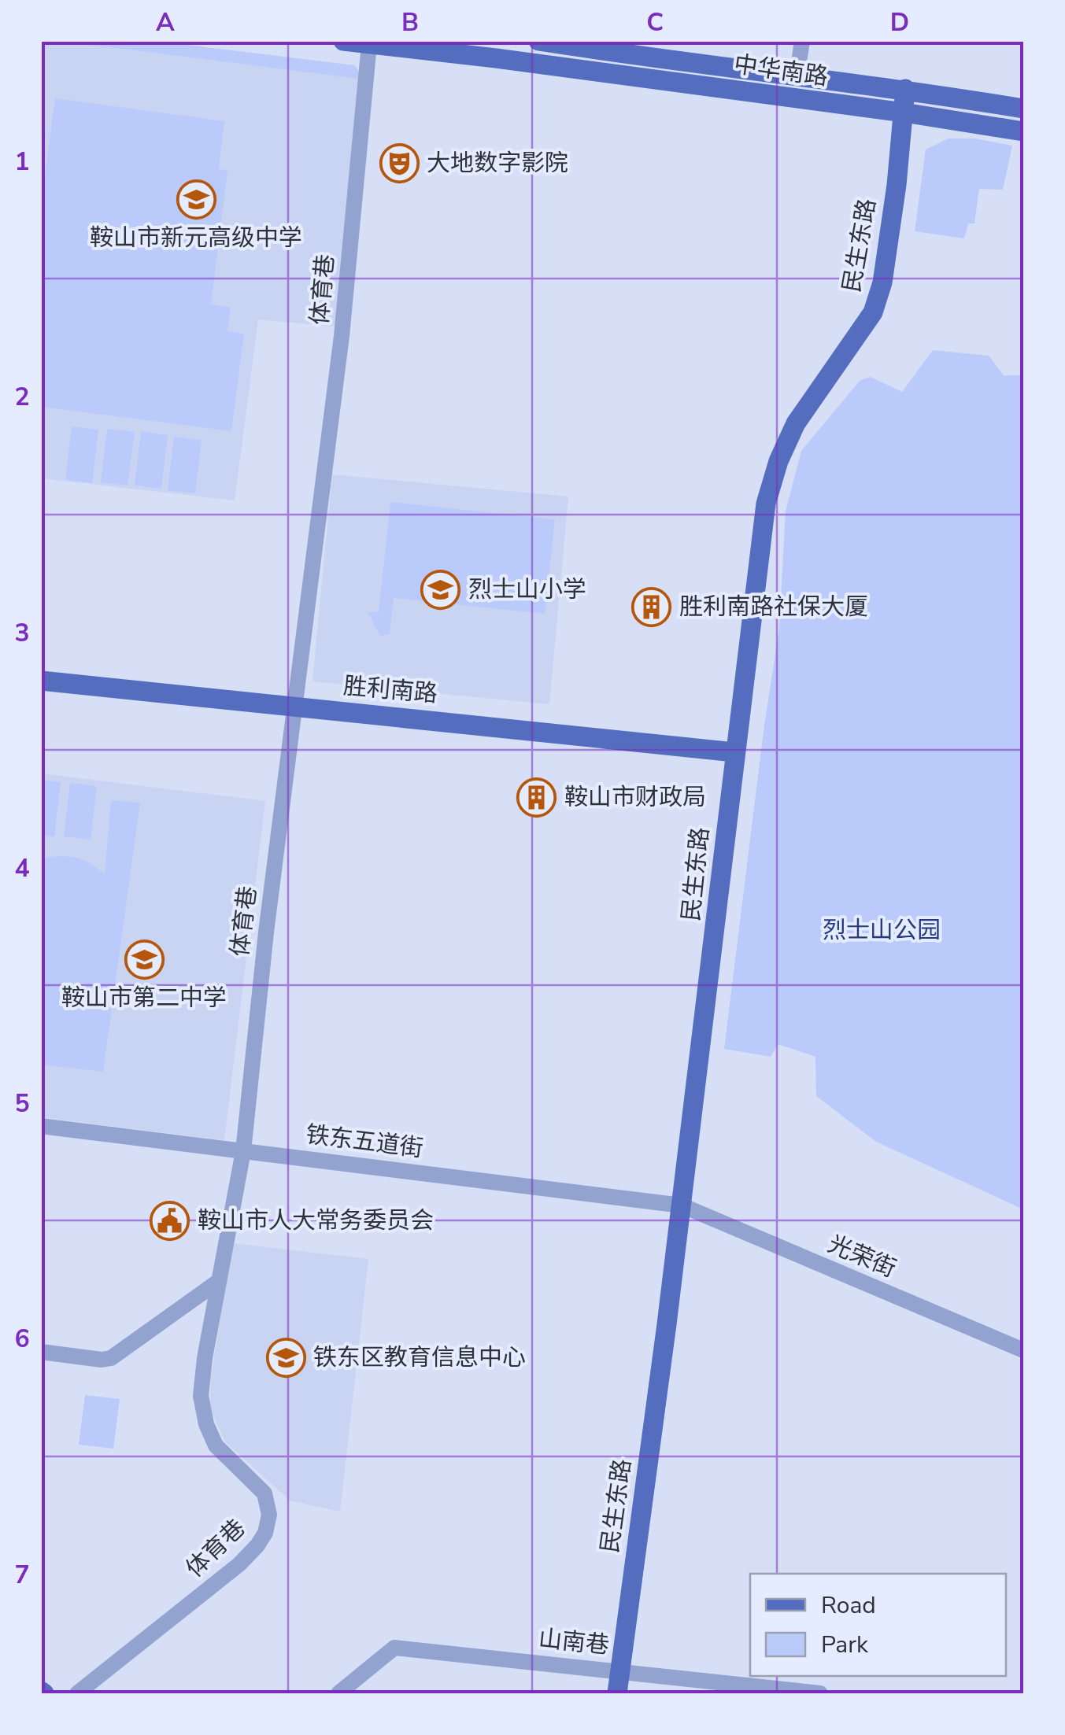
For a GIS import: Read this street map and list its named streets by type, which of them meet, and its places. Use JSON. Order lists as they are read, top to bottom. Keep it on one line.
{"streets":{"main road":["中华南路","民生东路","胜利南路"],"street":["体育巷","铁东五道街","光荣街","山南巷"]},"crossings":[["中华南路","民生东路"],["中华南路","体育巷"],["民生东路","胜利南路"],["民生东路","铁东五道街"],["民生东路","光荣街"],["民生东路","山南巷"],["体育巷","胜利南路"],["体育巷","铁东五道街"],["铁东五道街","光荣街"]],"parks":["烈士山公园"],"places":{"theatre":["大地数字影院"],"school or university":["鞍山市新元高级中学","烈士山小学","鞍山市第二中学","铁东区教育信息中心"],"building":["胜利南路社保大厦","鞍山市财政局"],"public building":["鞍山市人大常务委员会"]},"legend":["Road","Park"],"grid":{"columns":["A","B","C","D"],"rows":["1","2","3","4","5","6","7"]}}
